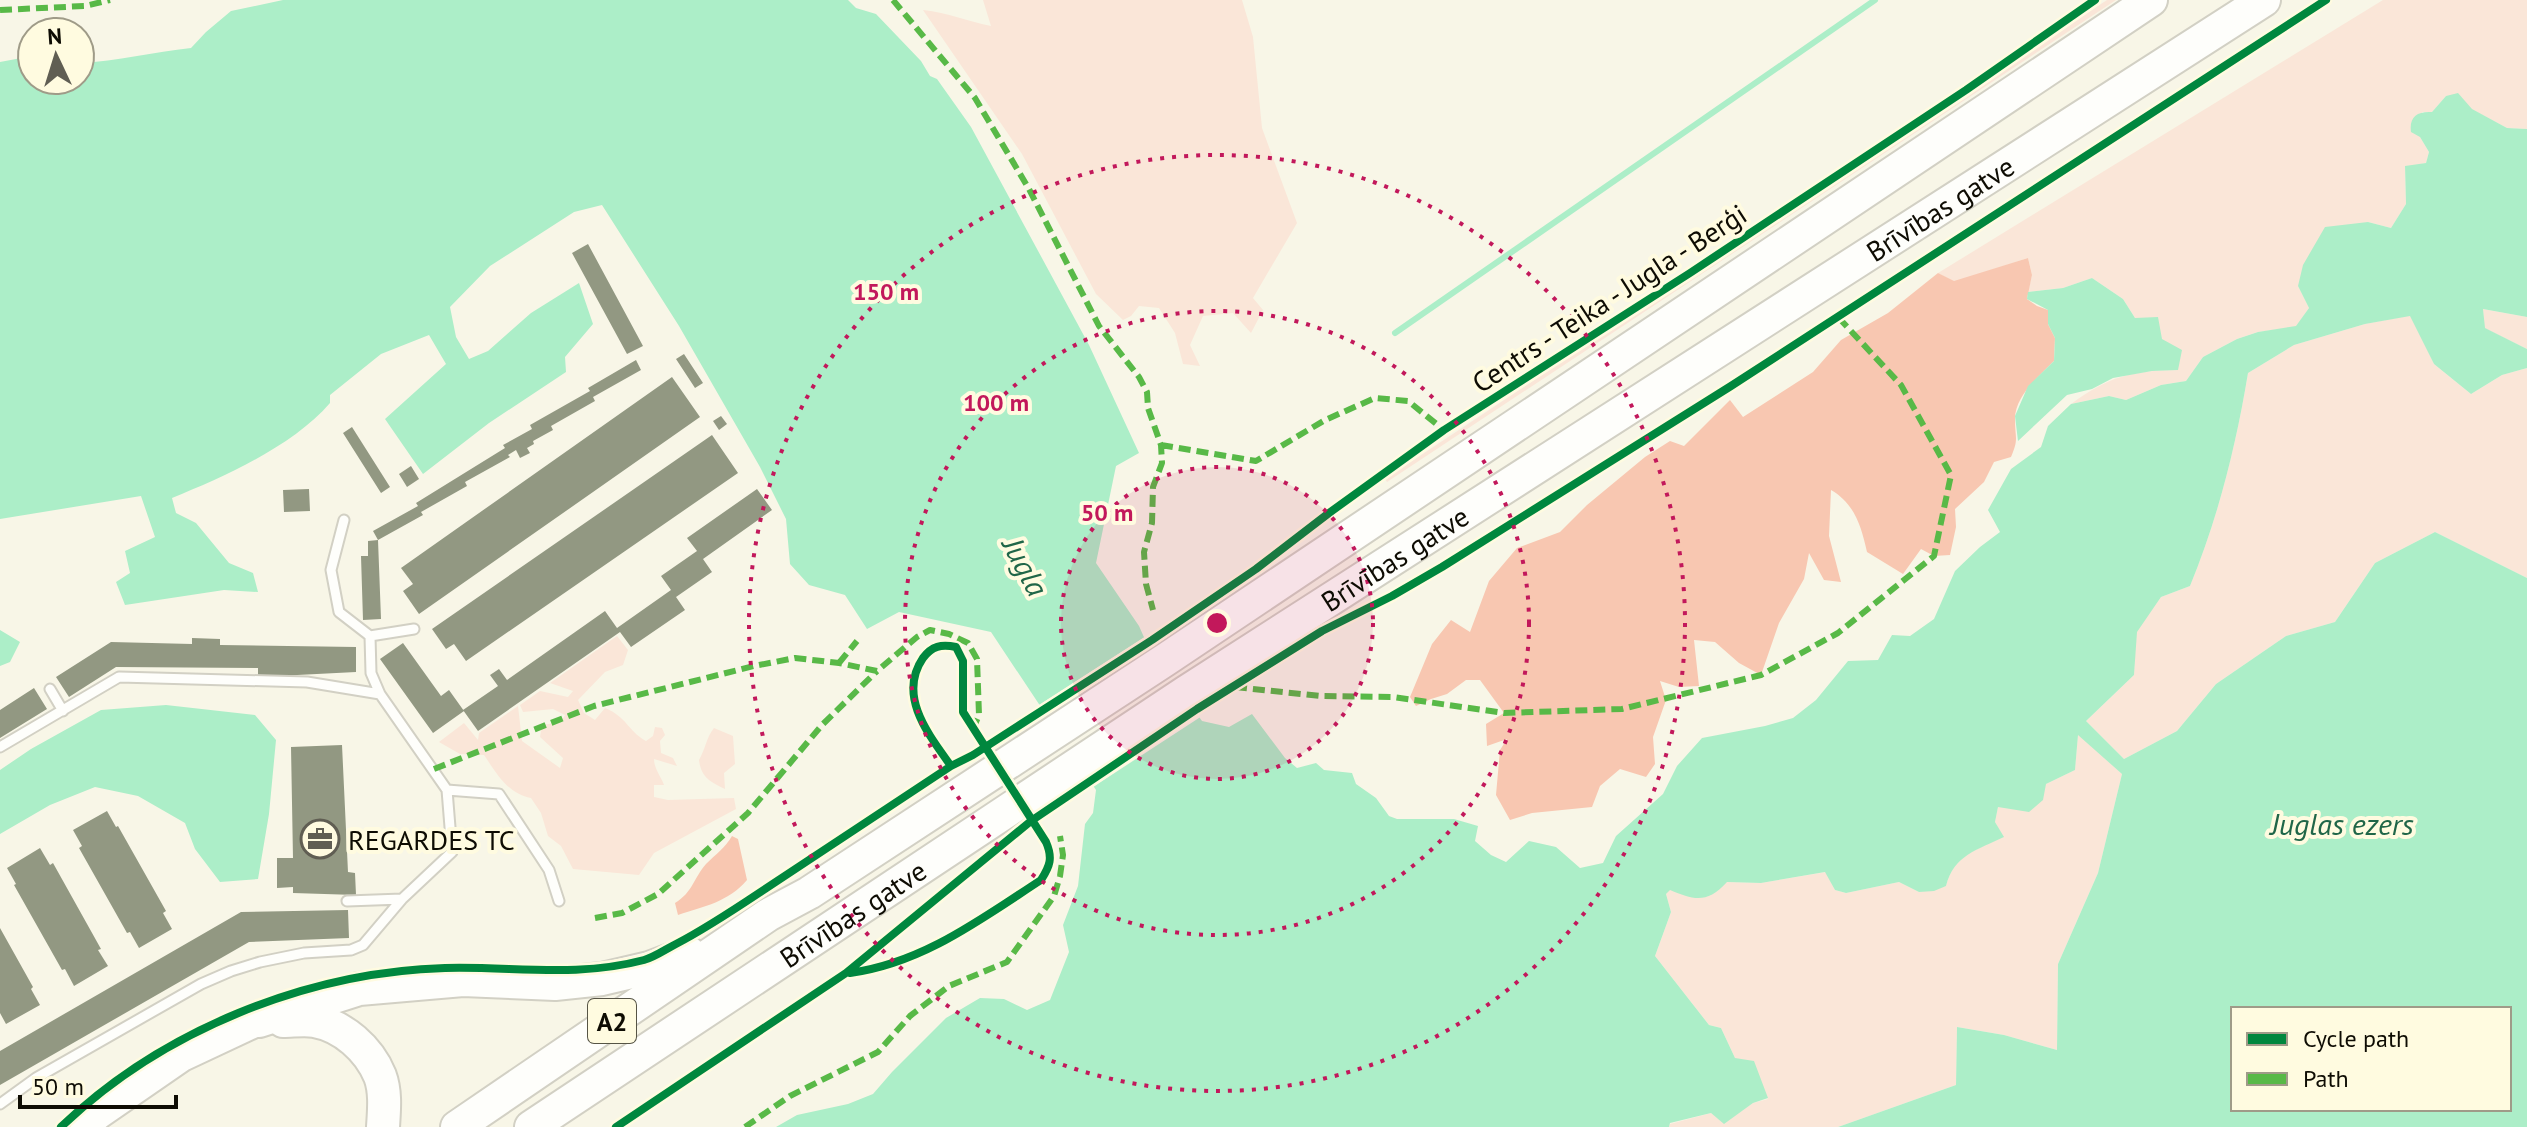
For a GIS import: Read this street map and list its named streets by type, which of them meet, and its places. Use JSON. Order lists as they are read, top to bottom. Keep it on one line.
{"streets":{"highway":["Brīvības gatve","A2"],"cycle path":["Centrs - Teika - Jugla - Berģi"]},"water":["Jugla","Juglas ezers"],"places":{"office":["REGARDES TC"]},"legend":["Cycle path","Path"],"scale_bar":"50 m","north":"top","rings":["150 m","100 m","50 m"]}
